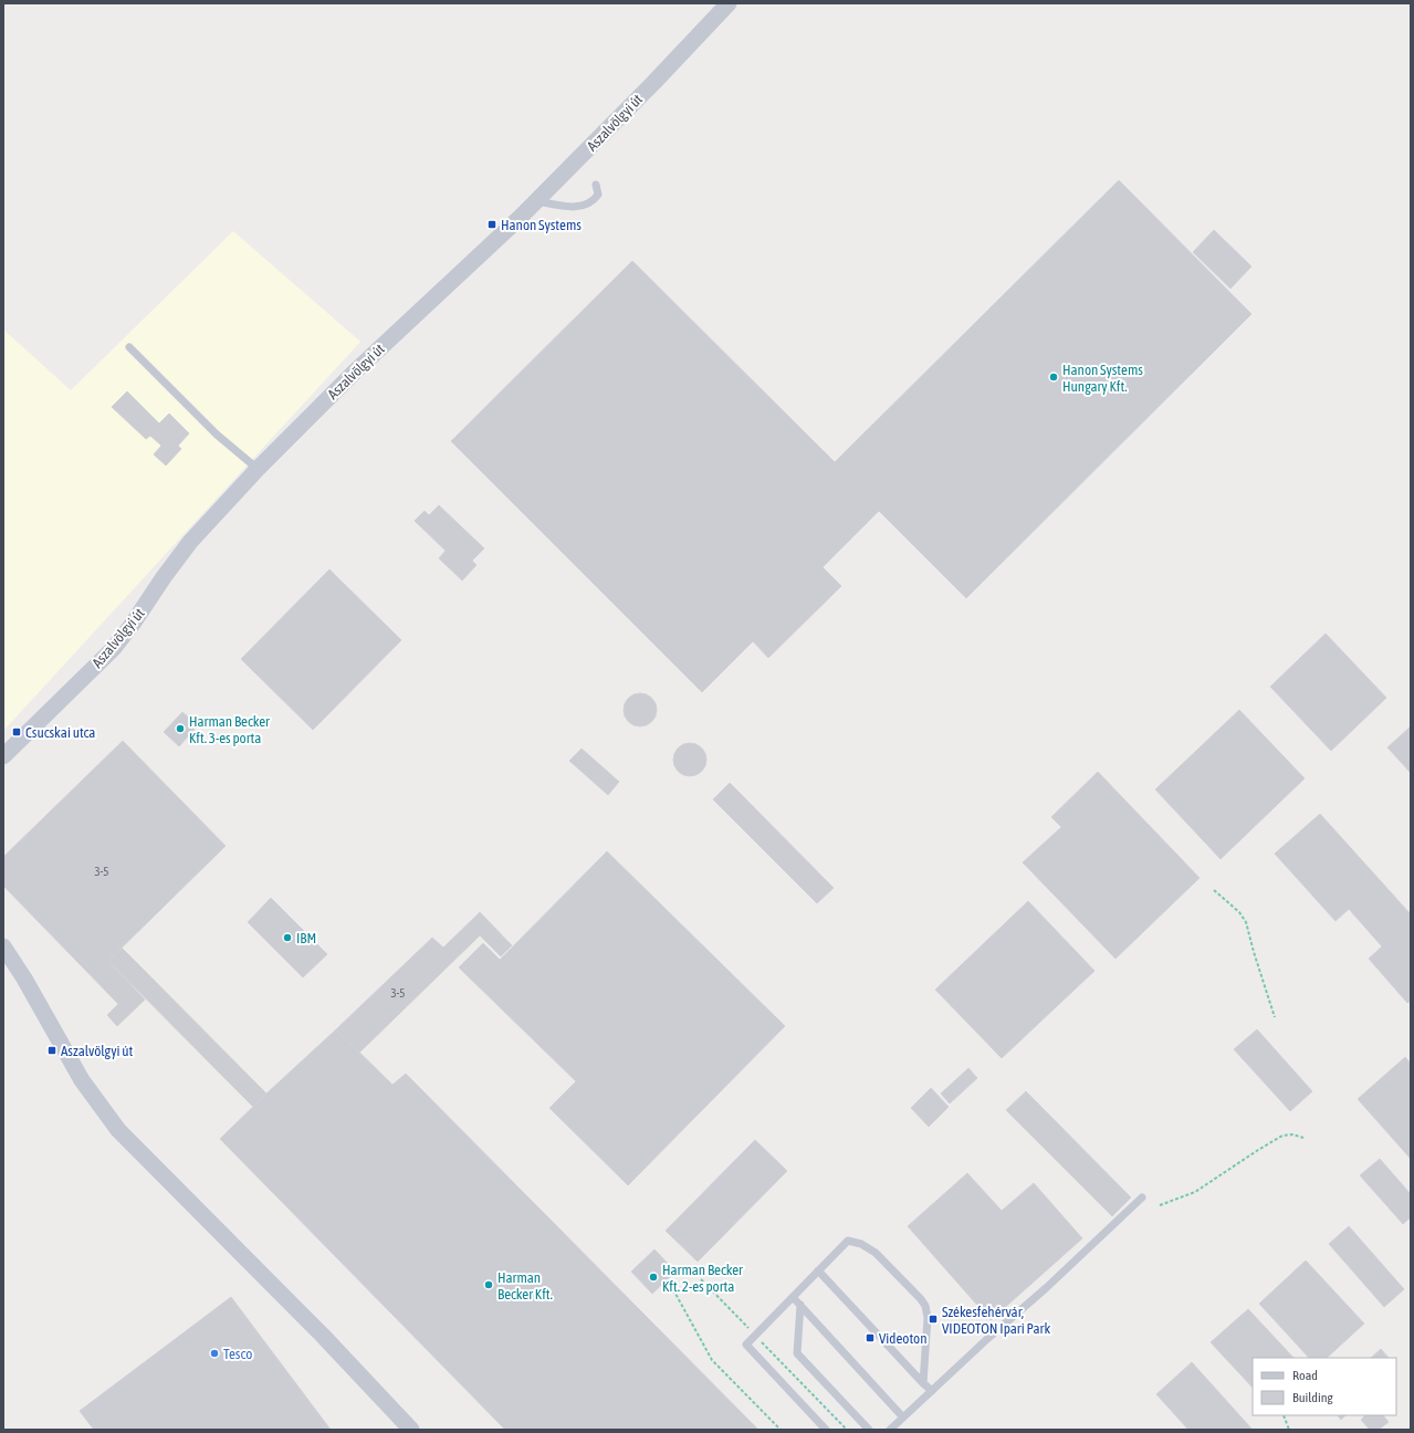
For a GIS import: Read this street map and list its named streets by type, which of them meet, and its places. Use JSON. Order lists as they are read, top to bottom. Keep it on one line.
{"streets":{"street":["Aszalvölgyi út"]},"places":{"transit":["Hanon Systems","Csucskai utca","Aszalvölgyi út","Székesfehérvár, VIDEOTON Ipari Park","Videoton"],"other":["Hanon Systems Hungary Kft.","Harman Becker Kft. 3-es porta","IBM","Harman Becker Kft. 2-es porta","Harman Becker Kft.","Tesco"]},"house_numbers":["3-5","3-5"],"legend":["Road","Building"]}
